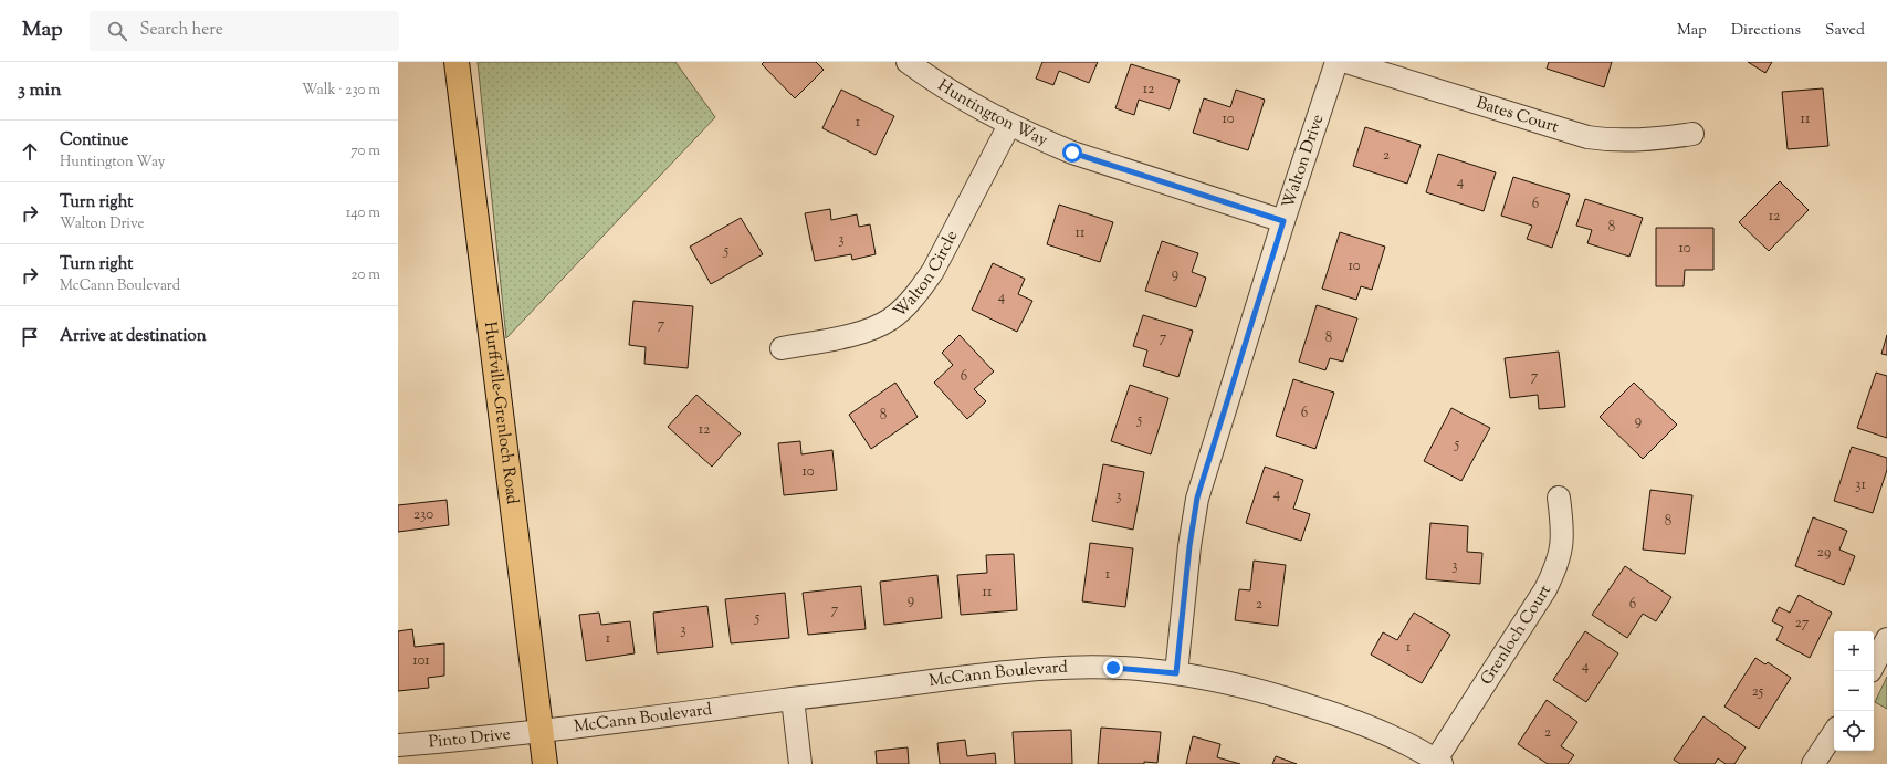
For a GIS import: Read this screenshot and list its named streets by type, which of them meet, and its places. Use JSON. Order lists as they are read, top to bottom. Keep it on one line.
{"streets":{"main road":["Hurffville-Grenloch Road"],"street":["Huntington Way","Bates Court","Walton Drive","Walton Circle","Grenloch Court","McCann Boulevard","Pinto Drive"]},"crossings":[["Huntington Way","Walton Drive"],["Huntington Way","Walton Circle"],["Walton Drive","McCann Boulevard"],["Hurffville-Grenloch Road","McCann Boulevard"],["Hurffville-Grenloch Road","Pinto Drive"],["Grenloch Court","McCann Boulevard"],["McCann Boulevard","Pinto Drive"]],"house_numbers":["12","10","11","1","2","4","6","12","8","11","3","10","5","10","9","4","7","7","8","6","7","6","8","5","9","12","5","10","31","4","3","230","8","29","3","1","11","9","2","6","7","5","27","3","1","1","101","4","25","2"],"page":{"header":"Map","search":"Search here","nav":["Map","Directions","Saved"],"heading":["3 min","Walk · 230 m"],"list":[["Continue","Huntington Way","70 m"],["Turn right","Walton Drive","140 m"],["Turn right","McCann Boulevard","20 m"],"Arrive at destination"],"map_buttons":["+","−"]}}
